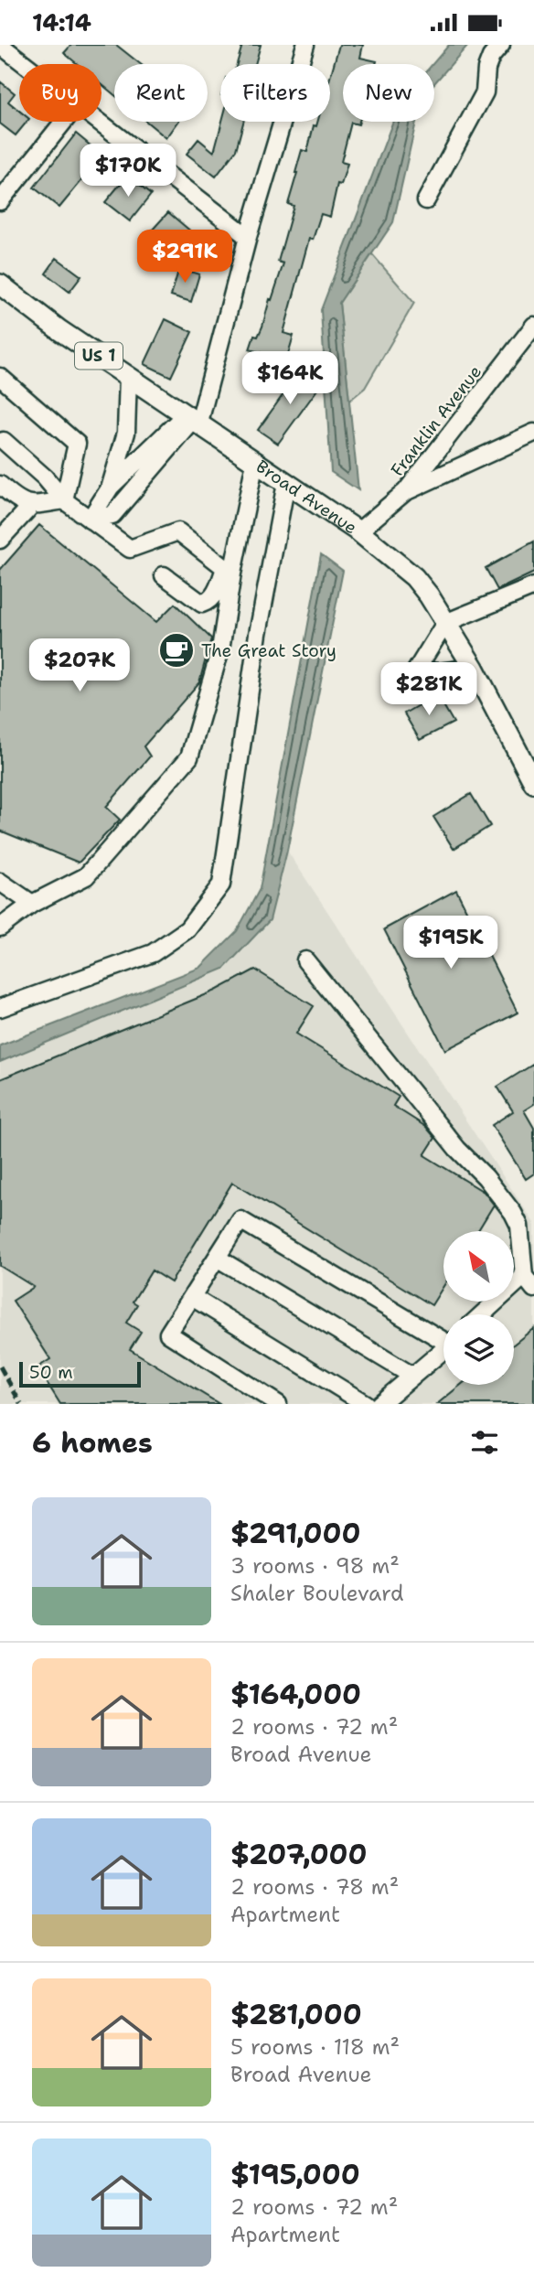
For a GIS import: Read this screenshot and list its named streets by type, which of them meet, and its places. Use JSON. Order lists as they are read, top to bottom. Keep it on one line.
{"streets":{"main road":["US 1","Broad Avenue"],"street":["Franklin Avenue"]},"crossings":[["Franklin Avenue","Broad Avenue"]],"places":{"cafe":["The Great Story"]},"scale_bar":"50 m","north":"top left","page":{"status":"14:14","chip":["Buy","Rent","Filters","New"],"price":["$170K","$291K","$164K","$207K","$281K","$195K"],"scale":"50 m","heading":"6 homes","list":[{"name":"$291,000","note":"3 rooms · 98 m² · Shaler Boulevard"},{"name":"$164,000","note":"2 rooms · 72 m² · Broad Avenue"},{"name":"$207,000","note":"2 rooms · 78 m² · Apartment"},{"name":"$281,000","note":"5 rooms · 118 m² · Broad Avenue"},{"name":"$195,000","note":"2 rooms · 72 m² · Apartment"}]}}
